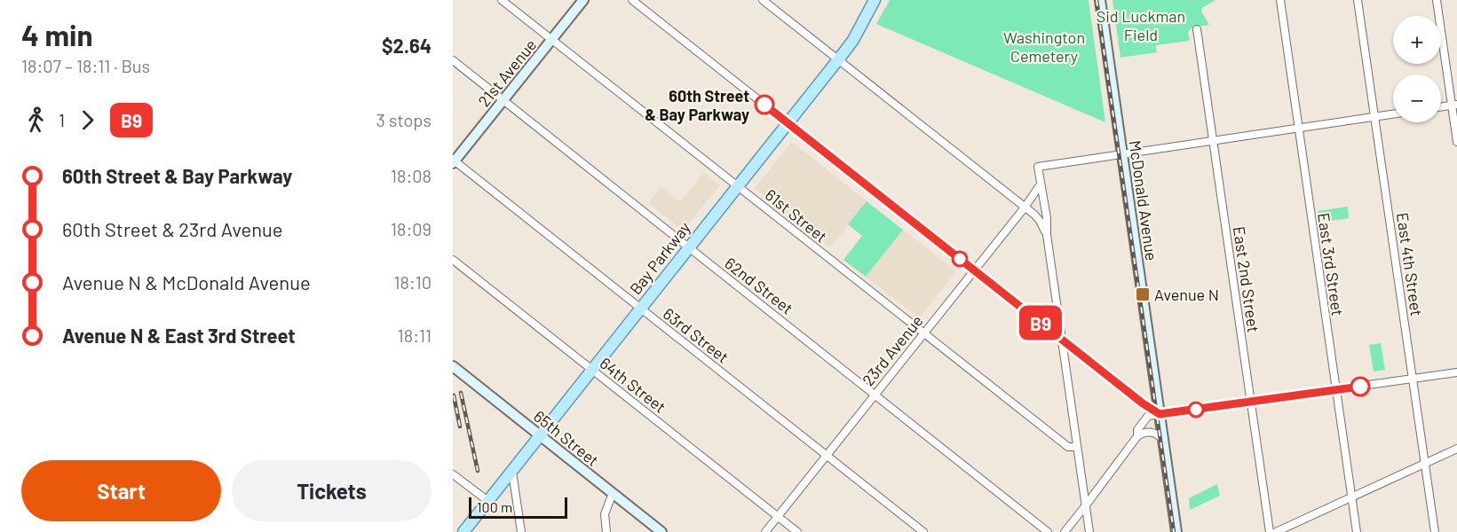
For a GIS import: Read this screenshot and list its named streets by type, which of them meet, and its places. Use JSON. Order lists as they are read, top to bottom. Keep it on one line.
{"streets":{"main road":["21st Avenue","McDonald Avenue","Bay Parkway","65th Street"],"street":["61st Street","East 3rd Street","East 4th Street","East 2nd Street","62nd Street","63rd Street","23rd Avenue","64th Street"]},"crossings":[["21st Avenue","61st Street"],["21st Avenue","62nd Street"],["21st Avenue","63rd Street"],["61st Street","Bay Parkway"],["61st Street","23rd Avenue"],["Bay Parkway","62nd Street"],["Bay Parkway","63rd Street"],["Bay Parkway","64th Street"],["Bay Parkway","65th Street"],["62nd Street","23rd Avenue"],["63rd Street","23rd Avenue"],["23rd Avenue","64th Street"]],"parks":["Sid Luckman Field","Washington Cemetery"],"places":{"other":["60th Street & Bay Parkway"],"transit":["Avenue N"]},"lines":["bus line B9"],"scale_bar":"100 m","page":{"heading":["4 min","18:07 – 18:11 · Bus","$2.64"],"on_map":"B9","map_buttons":["+","−"],"legs":["1","B9","3 stops"],"list":[{"name":"60th Street & Bay Parkway","value":"18:08"},{"name":"60th Street & 23rd Avenue","value":"18:09"},{"name":"Avenue N & McDonald Avenue","value":"18:10"},{"name":"Avenue N & East 3rd Street","value":"18:11"}],"buttons":["Start","Tickets"],"scale":"100 m"}}
